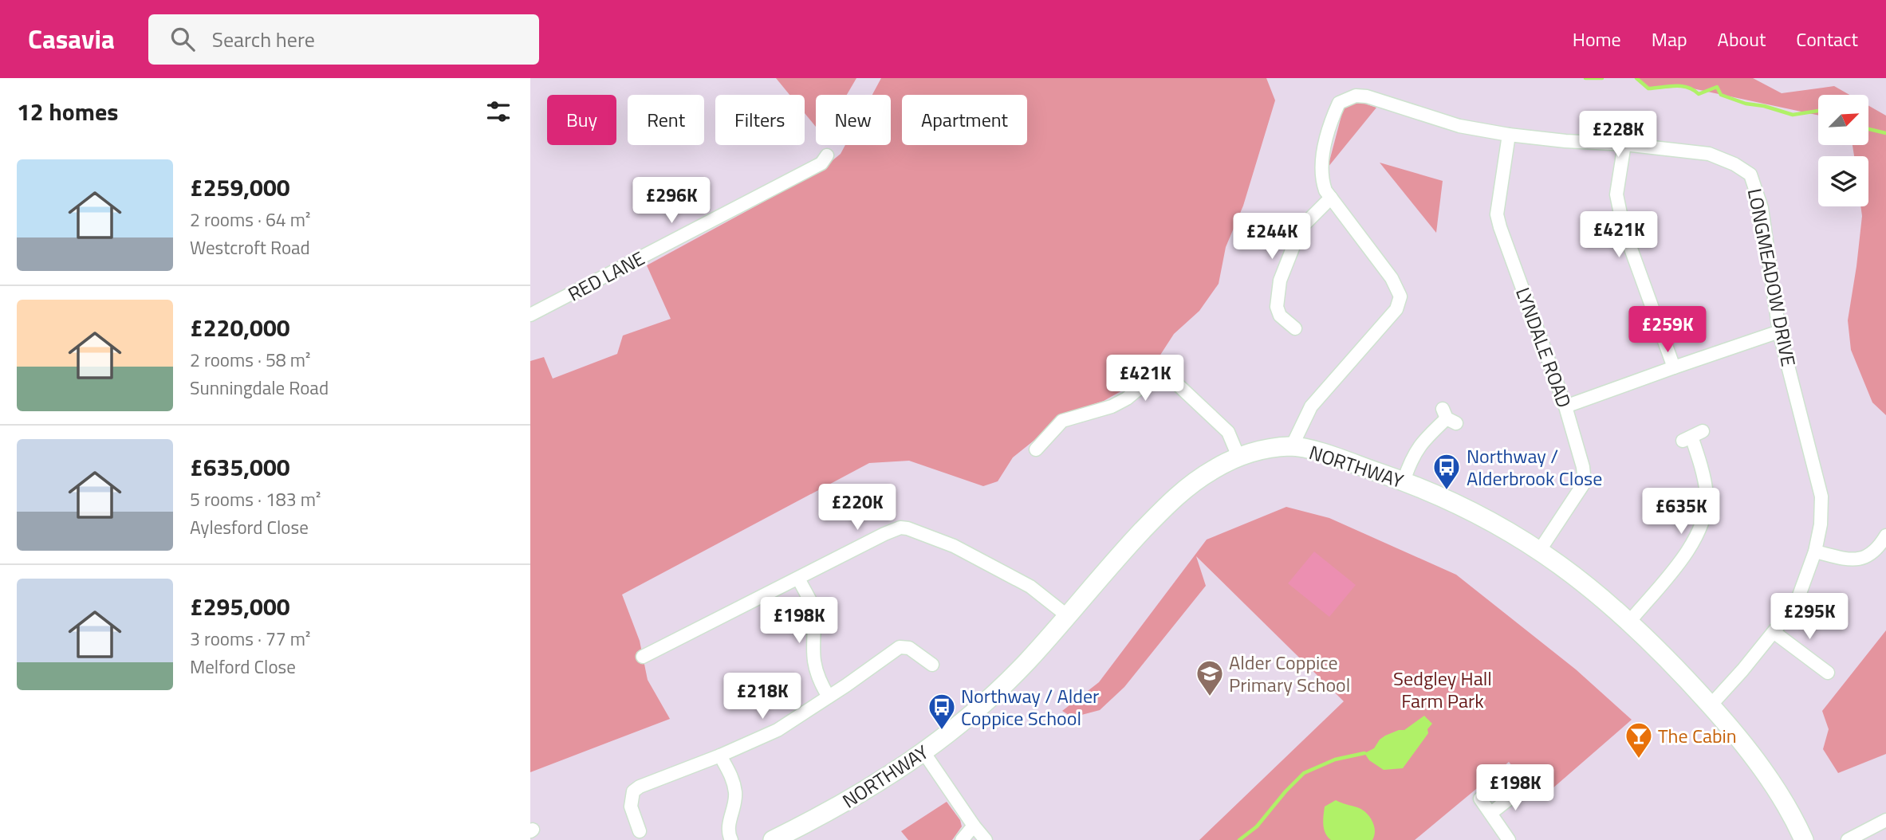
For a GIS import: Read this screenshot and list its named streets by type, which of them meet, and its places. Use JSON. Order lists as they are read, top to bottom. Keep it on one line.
{"streets":{"street":["RED LANE","LONGMEADOW DRIVE","LYNDALE ROAD","NORTHWAY"]},"crossings":[["LONGMEADOW DRIVE","LYNDALE ROAD"],["LONGMEADOW DRIVE","NORTHWAY"],["LYNDALE ROAD","NORTHWAY"]],"parks":["Sedgley Hall Farm Park"],"places":{"bus stop":["Northway / Alderbrook Close","Northway / Alder Coppice School"],"school or university":["Alder Coppice Primary School"],"bar":["The Cabin"]},"north":"top right","page":{"header":"Casavia","search":"Search here","nav":["Home","Map","About","Contact"],"heading":"12 homes","chip":["Buy","Rent","Filters","New","Apartment"],"price":["£228K","£296K","£421K","£244K","£259K","£421K","£220K","£635K","£295K","£198K","£218K","£198K"],"list":[{"name":"£259,000","note":"2 rooms · 64 m² · Westcroft Road"},{"name":"£220,000","note":"2 rooms · 58 m² · Sunningdale Road"},{"name":"£635,000","note":"5 rooms · 183 m² · Aylesford Close"},{"name":"£295,000","note":"3 rooms · 77 m² · Melford Close"}]}}
